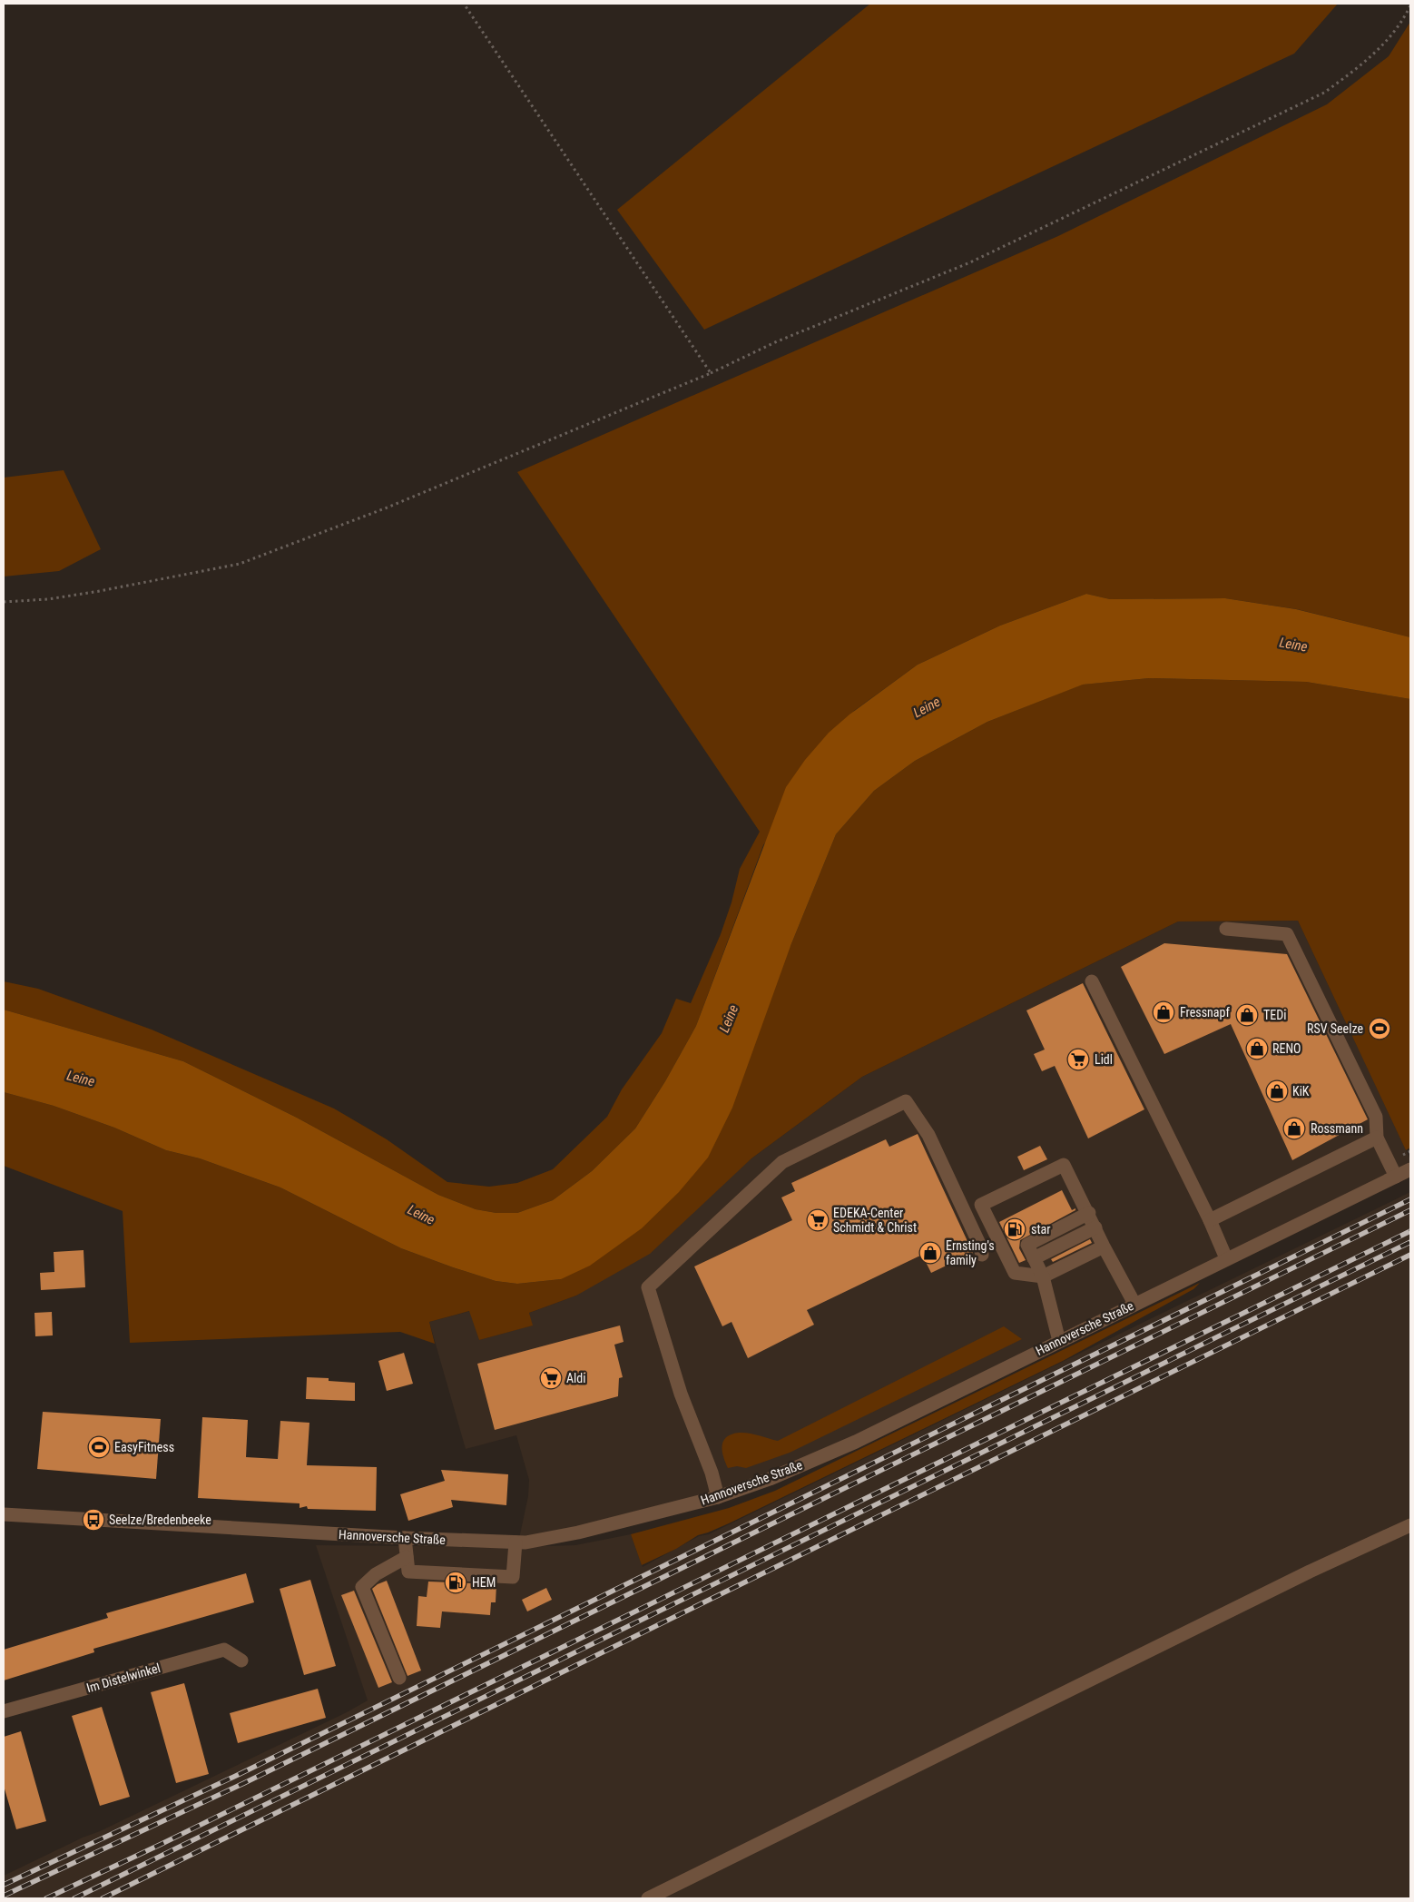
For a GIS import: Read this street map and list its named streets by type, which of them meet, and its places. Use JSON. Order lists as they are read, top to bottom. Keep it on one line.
{"streets":{"street":["Hannoversche Straße","Im Distelwinkel"]},"water":["Leine"],"places":{"shop":["Fressnapf","TEDi","RENO","KiK","Rossmann","Ernsting's family"],"sports":["RSV Seelze","EasyFitness"],"supermarket":["Lidl","EDEKA-Center Schmidt & Christ","Aldi"],"fuel station":["star","HEM"],"bus stop":["Seelze/Bredenbeeke"]}}
